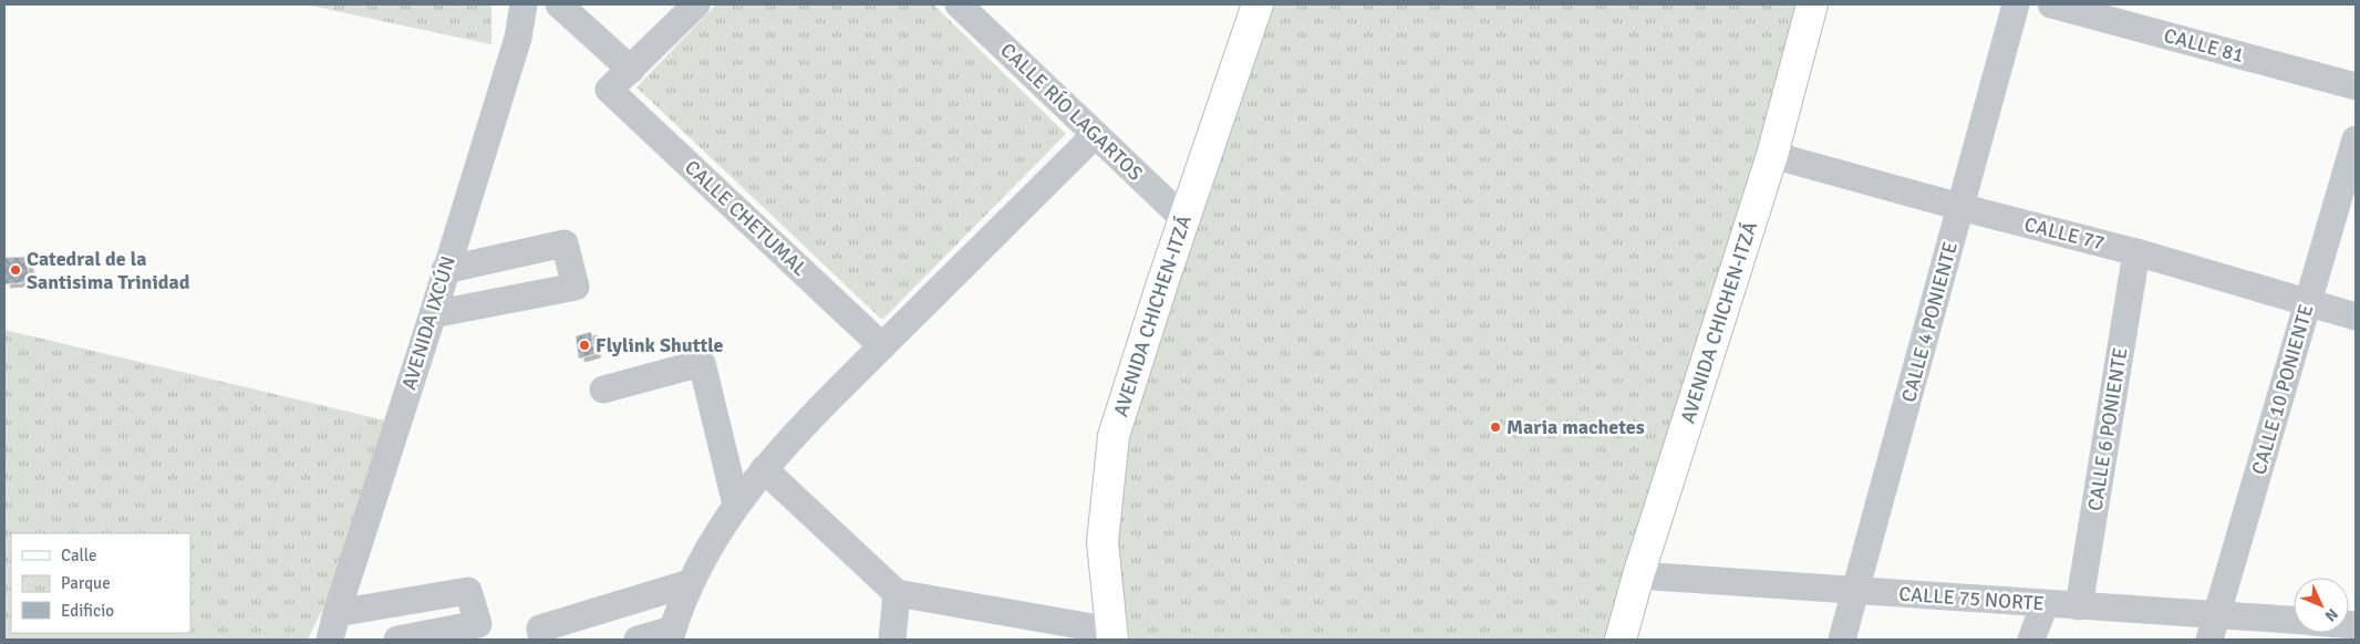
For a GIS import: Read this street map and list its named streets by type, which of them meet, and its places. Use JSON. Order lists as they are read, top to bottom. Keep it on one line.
{"streets":{"main road":["AVENIDA CHICHEN-ITZÁ"],"street":["CALLE 81","CALLE RÍO LAGARTOS","CALLE CHETUMAL","CALLE 77","CALLE 4 PONIENTE","AVENIDA IXCÚN","CALLE 10 PONIENTE","CALLE 6 PONIENTE","CALLE 75 NORTE"]},"crossings":[["CALLE RÍO LAGARTOS","AVENIDA CHICHEN-ITZÁ"],["CALLE 77","AVENIDA CHICHEN-ITZÁ"],["CALLE 77","CALLE 4 PONIENTE"],["CALLE 77","CALLE 10 PONIENTE"],["CALLE 77","CALLE 6 PONIENTE"],["AVENIDA CHICHEN-ITZÁ","CALLE 75 NORTE"],["CALLE 4 PONIENTE","CALLE 75 NORTE"],["CALLE 10 PONIENTE","CALLE 75 NORTE"],["CALLE 6 PONIENTE","CALLE 75 NORTE"]],"places":["Catedral de la Santisima Trinidad","Flylink Shuttle","Maria machetes"],"legend":["Calle","Parque","Edificio"],"north":"bottom right"}
